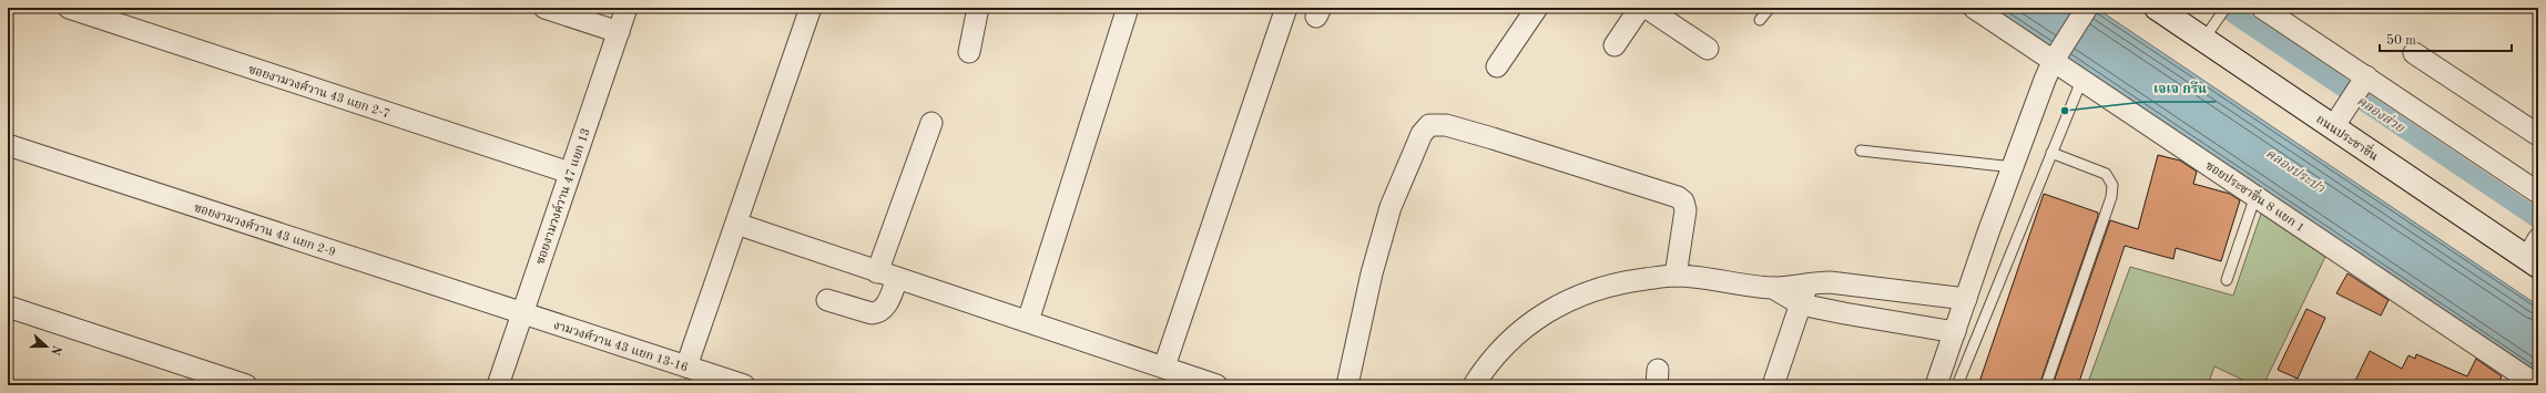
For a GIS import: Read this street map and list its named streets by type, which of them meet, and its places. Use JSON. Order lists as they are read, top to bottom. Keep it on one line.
{"streets":{"main road":["ถนนประชาชื่น"],"street":["ซอยงามวงศ์วาน 43 แยก 2-7","ซอยงามวงค์วาน 47 แยก 13","ซอยประชาชื่น 8 แยก 1","ซอยงามวงศ์วาน 43 แยก 2-9","งามวงศ์วาน 43 แยก 13-16"]},"crossings":[["ซอยงามวงศ์วาน 43 แยก 2-7","ซอยงามวงค์วาน 47 แยก 13"],["ซอยงามวงค์วาน 47 แยก 13","ซอยงามวงศ์วาน 43 แยก 2-9"],["ซอยงามวงค์วาน 47 แยก 13","งามวงศ์วาน 43 แยก 13-16"],["ซอยงามวงศ์วาน 43 แยก 2-9","งามวงศ์วาน 43 แยก 13-16"]],"water":["คลองส่วย","คลองประปา"],"places":["เจเจ กรีน"],"scale_bar":"50 m","north":"right"}
